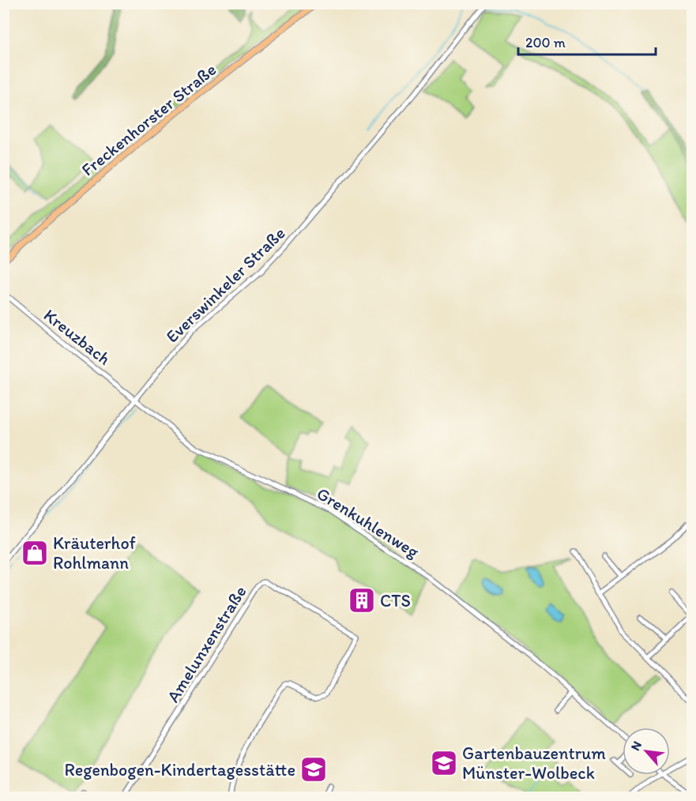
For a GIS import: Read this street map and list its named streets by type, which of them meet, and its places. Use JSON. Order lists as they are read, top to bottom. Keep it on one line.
{"streets":{"main road":["Freckenhorster Straße"],"street":["Everswinkeler Straße","Kreuzbach","Grenkuhlenweg","Amelunxenstraße"]},"crossings":[["Everswinkeler Straße","Kreuzbach"],["Everswinkeler Straße","Grenkuhlenweg"],["Kreuzbach","Grenkuhlenweg"]],"places":{"shop":["Kräuterhof Rohlmann"],"building":["CTS"],"school or university":["Gartenbauzentrum Münster-Wolbeck","Regenbogen-Kindertagesstätte"]},"scale_bar":"200 m","north":"top left"}
